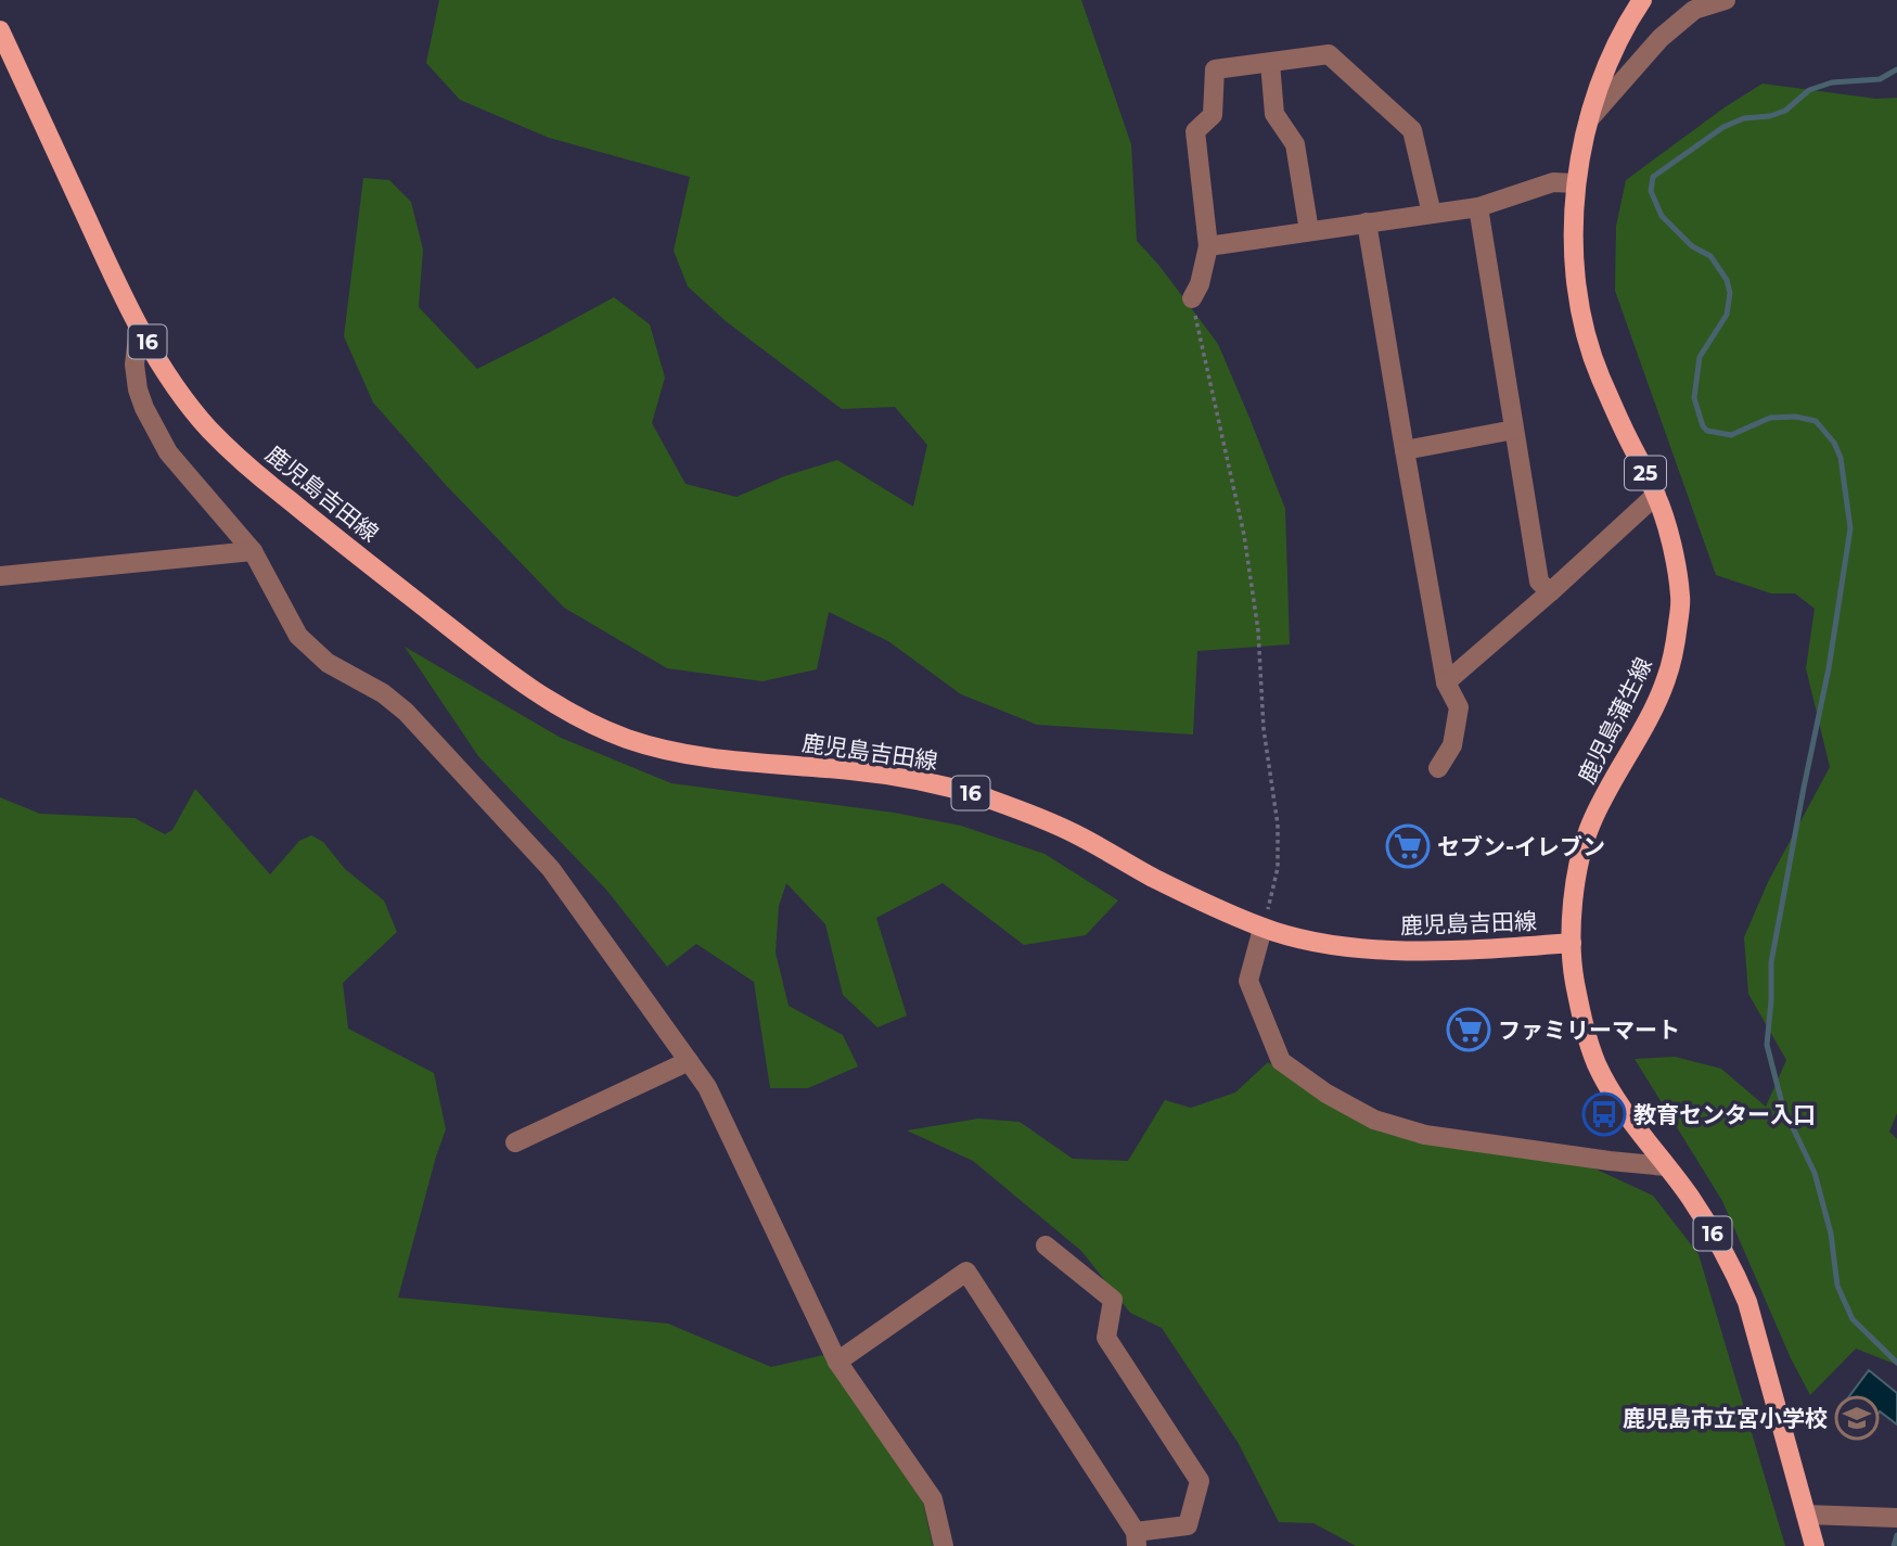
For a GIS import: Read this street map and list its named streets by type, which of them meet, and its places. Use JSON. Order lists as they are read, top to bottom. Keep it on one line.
{"streets":{"main road":["16","25","鹿児島吉田線","鹿児島蒲生線"]},"crossings":[["16","鹿児島吉田線"],["16","鹿児島蒲生線"],["鹿児島吉田線","鹿児島蒲生線"]],"places":{"supermarket":["セブン-イレブン","ファミリーマート"],"bus stop":["教育センター入口"],"school or university":["鹿児島市立宮小学校"]}}
